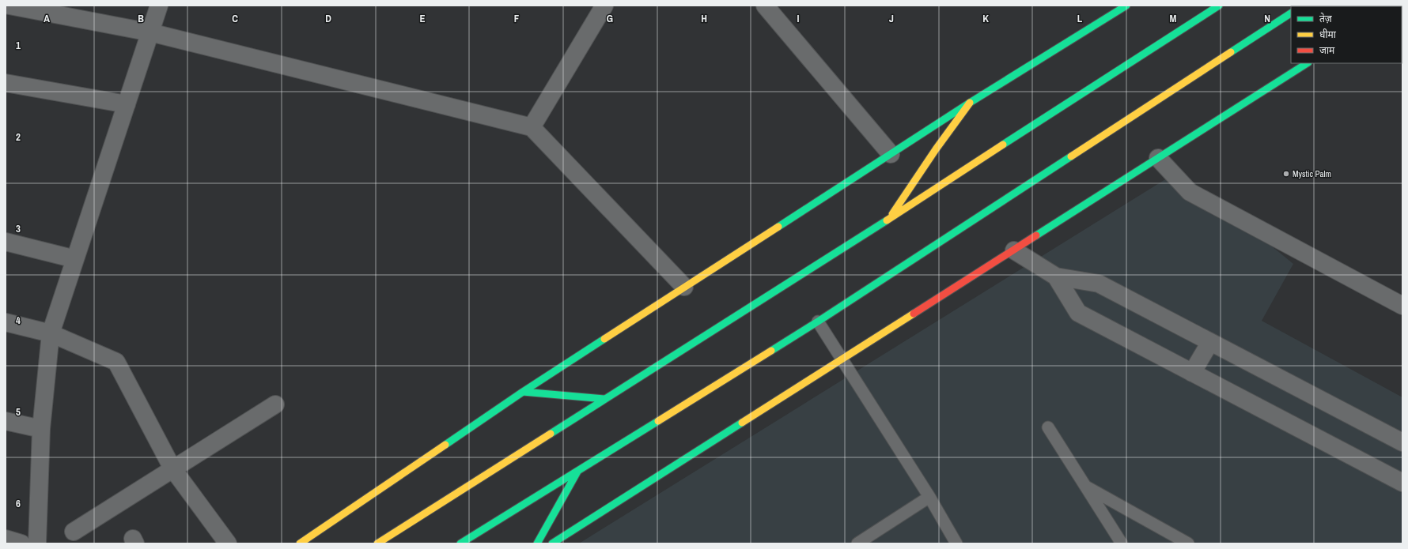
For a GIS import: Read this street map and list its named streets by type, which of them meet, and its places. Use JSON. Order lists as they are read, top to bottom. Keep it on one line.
{"places":["Mystic Palm"],"legend":["तेज़","धीमा","जाम"],"grid":{"columns":["A","B","C","D","E","F","G","H","I","J","K","L","M","N"],"rows":["1","2","3","4","5","6"]}}
